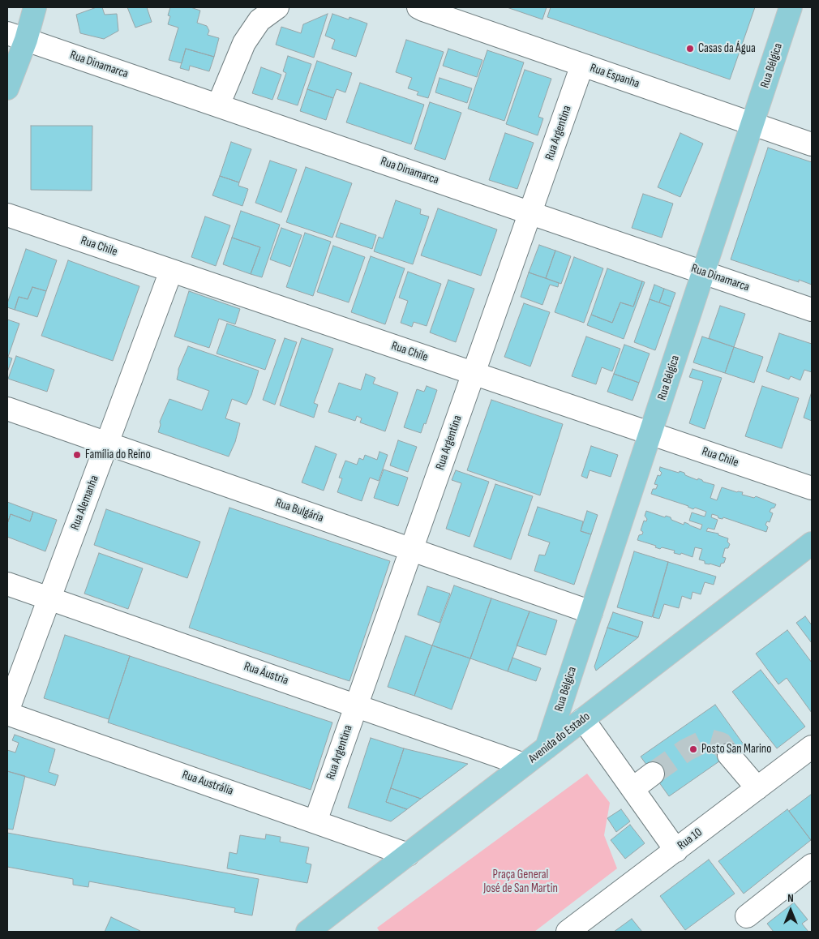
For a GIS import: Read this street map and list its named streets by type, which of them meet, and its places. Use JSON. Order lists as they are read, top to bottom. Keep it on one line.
{"streets":{"main road":["Rua Bélgica","Avenida do Estado"],"street":["Rua Dinamarca","Rua Espanha","Rua Argentina","Rua Chile","Rua Alemanha","Rua Bulgária","Rua Áustria","Rua Austrália","Rua 10"]},"crossings":[["Rua Dinamarca","Rua Bélgica"],["Rua Dinamarca","Rua Argentina"],["Rua Bélgica","Rua Espanha"],["Rua Bélgica","Rua Chile"],["Rua Bélgica","Rua Bulgária"],["Rua Bélgica","Avenida do Estado"],["Rua Espanha","Rua Argentina"],["Rua Argentina","Rua Chile"],["Rua Argentina","Rua Bulgária"],["Rua Argentina","Rua Áustria"],["Rua Argentina","Rua Austrália"],["Rua Chile","Rua Alemanha"],["Rua Alemanha","Rua Bulgária"],["Rua Alemanha","Rua Áustria"],["Rua Alemanha","Rua Austrália"],["Rua Áustria","Avenida do Estado"],["Avenida do Estado","Rua Austrália"]],"parks":["Praça General José de San Martin"],"places":["Casas da Água","Família do Reino","Posto San Marino"],"north":"top"}
